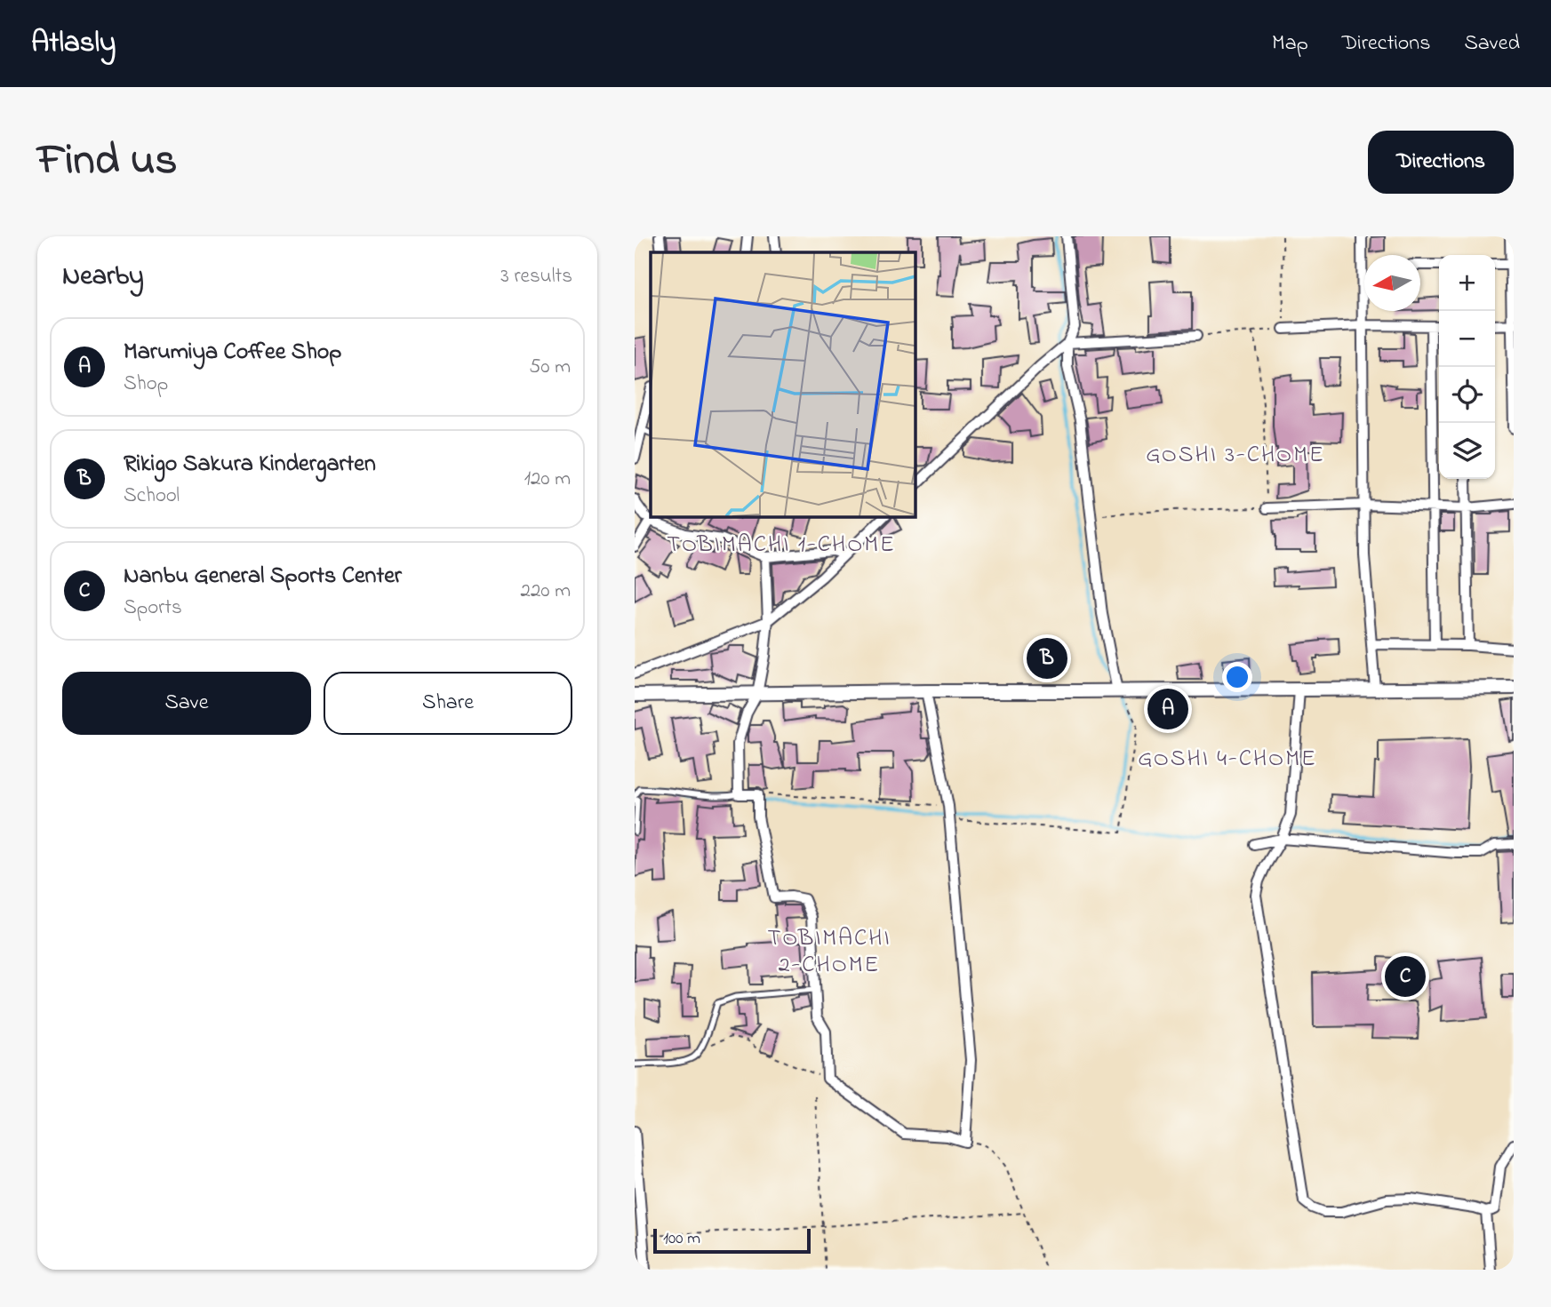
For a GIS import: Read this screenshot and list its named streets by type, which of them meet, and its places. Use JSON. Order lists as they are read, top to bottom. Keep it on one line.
{"districts":["GOSHI 3-CHOME","TOBIMACHI 1-CHOME","GOSHI 4-CHOME","TOBIMACHI 2-CHOME"],"scale_bar":"100 m","north":"left","page":{"header":"Atlasly","nav":["Map","Directions","Saved"],"title":"Find us","buttons":["Directions",["Save","Share"]],"heading":["Nearby","3 results"],"map_buttons":["+","−"],"list":[{"mark":"A","name":"Marumiya Coffee Shop","note":"Shop","value":"50 m"},{"mark":"B","name":"Rikigo Sakura Kindergarten","note":"School","value":"120 m"},{"mark":"C","name":"Nanbu General Sports Center","note":"Sports","value":"220 m"}],"pins":["B","A","C"],"scale":"100 m"}}
